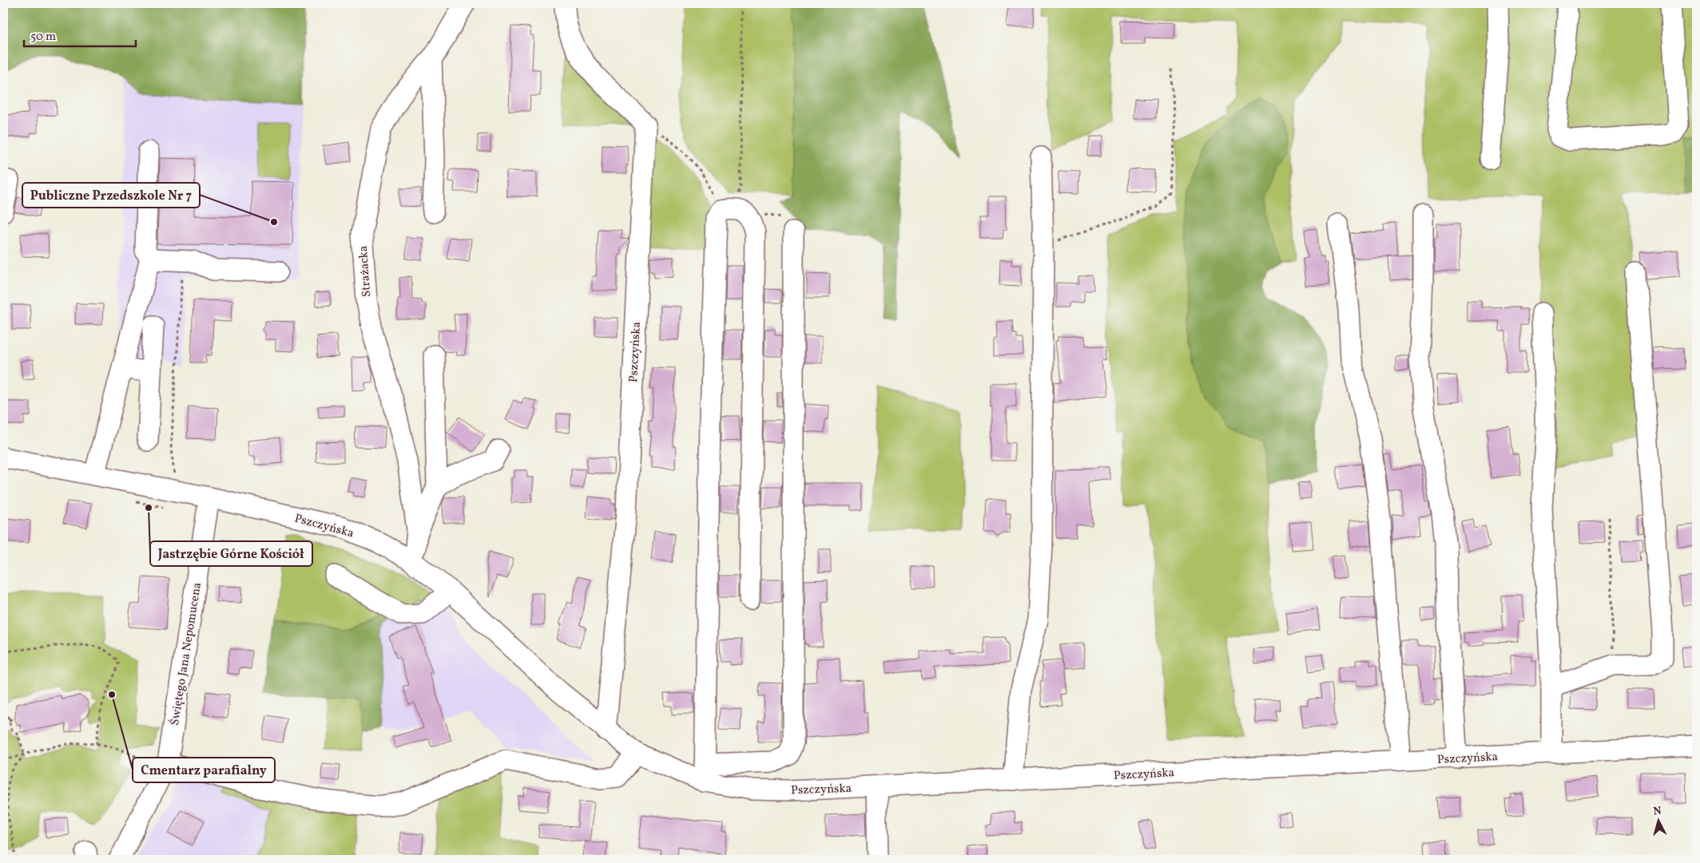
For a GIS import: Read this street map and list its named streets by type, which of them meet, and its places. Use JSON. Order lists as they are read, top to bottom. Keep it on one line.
{"streets":{"street":["Strażacka","Pszczyńska","Świętego Jana Nepomucena"]},"crossings":[["Strażacka","Pszczyńska"],["Pszczyńska","Świętego Jana Nepomucena"]],"places":["Publiczne Przedszkole Nr 7","Jastrzębie Górne Kościół","Cmentarz parafialny"],"scale_bar":"50 m","north":"top"}
